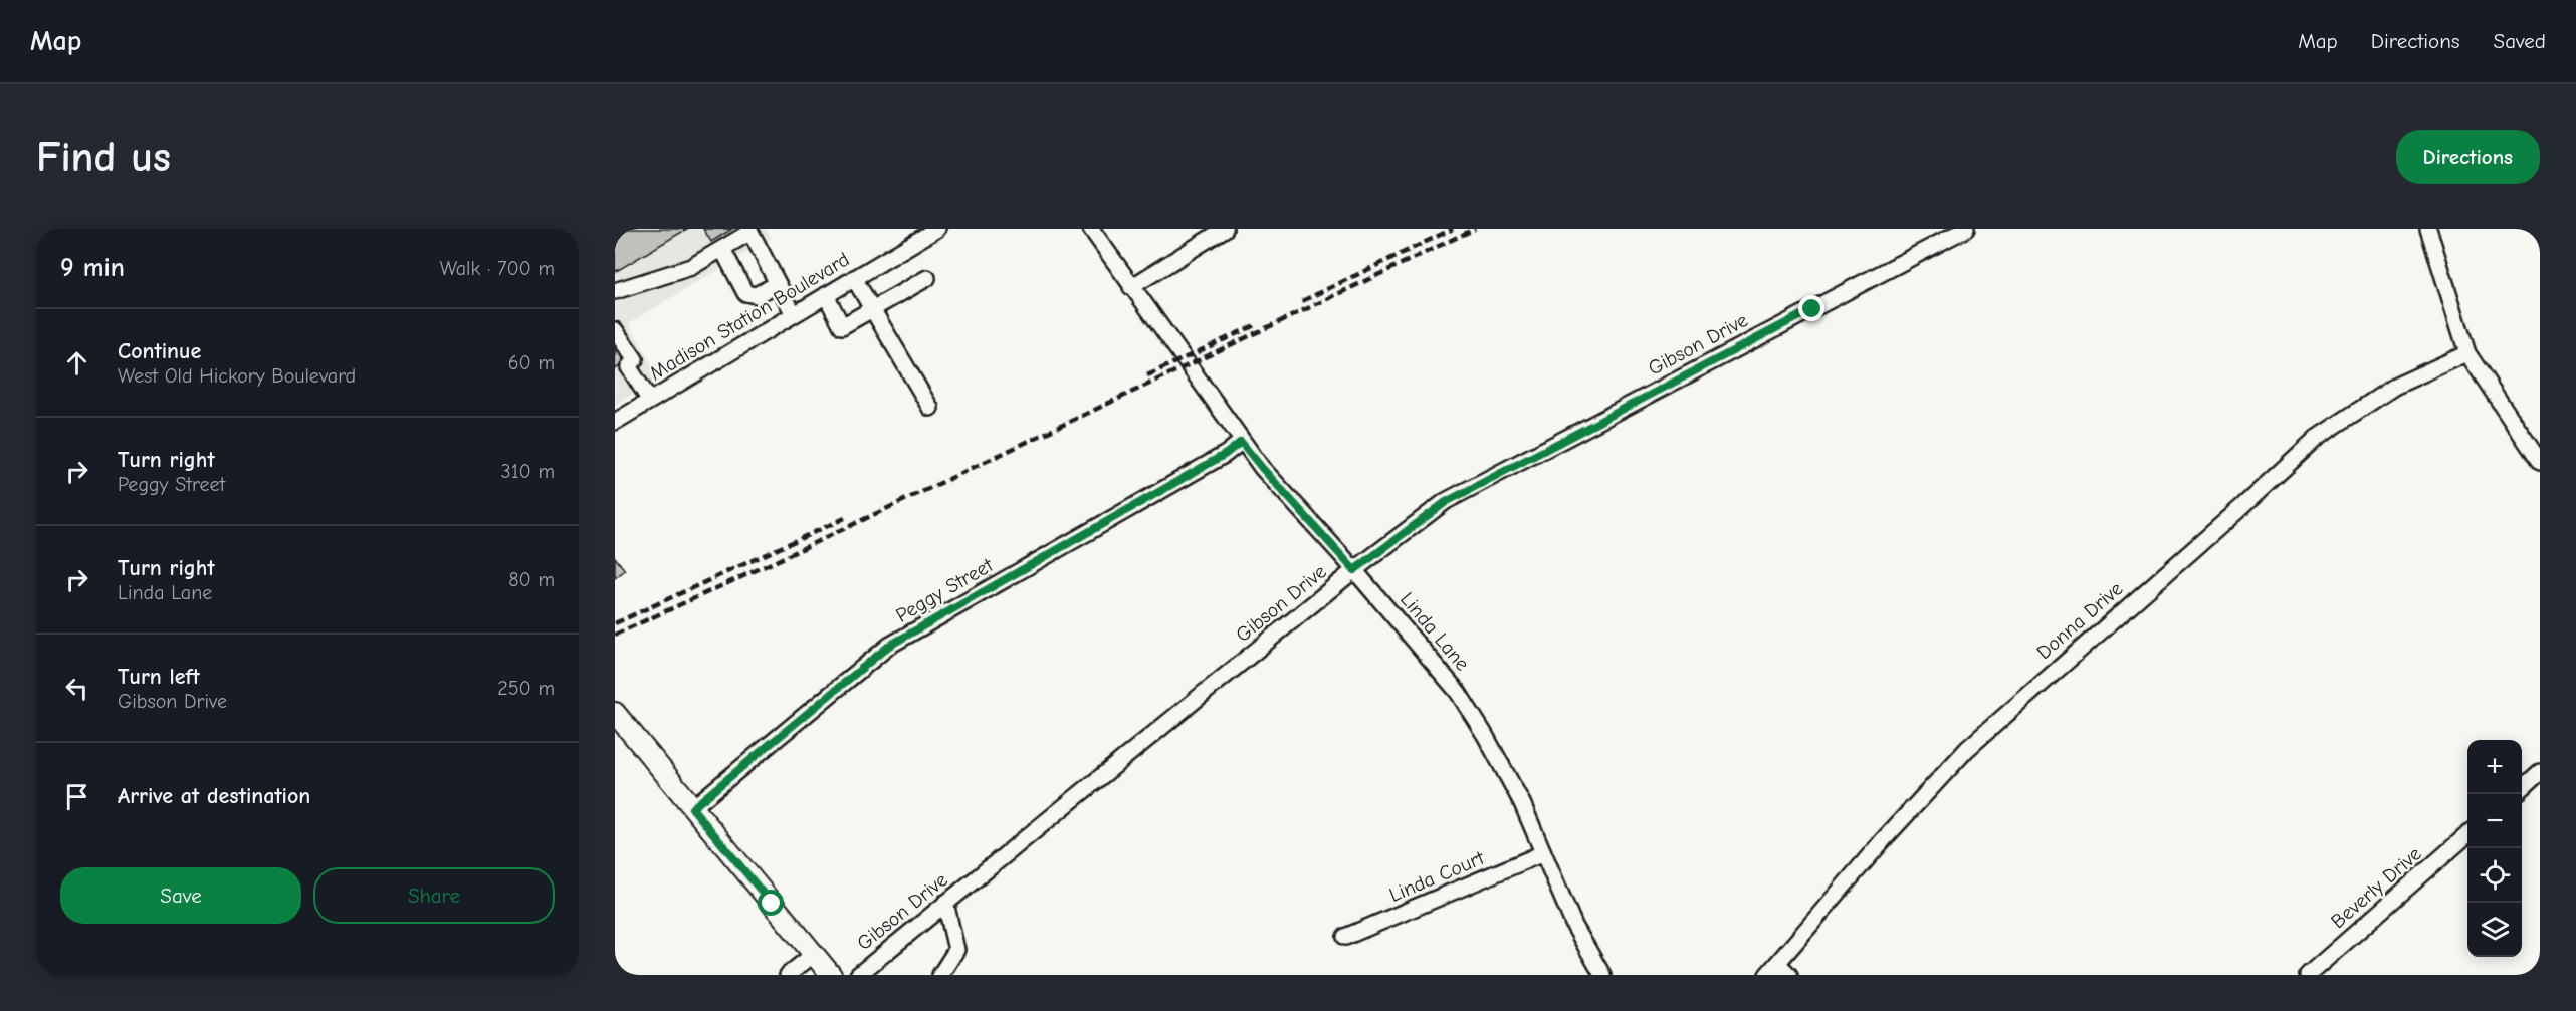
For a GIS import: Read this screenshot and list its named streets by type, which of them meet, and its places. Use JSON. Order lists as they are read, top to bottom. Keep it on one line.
{"streets":{"street":["Madison Station Boulevard","Gibson Drive","Peggy Street","Donna Drive","Linda Lane","Linda Court","Beverly Drive"]},"crossings":[["Gibson Drive","Linda Lane"],["Peggy Street","Linda Lane"],["Linda Lane","Linda Court"]],"page":{"header":"Map","nav":["Map","Directions","Saved"],"buttons":["Directions",["Save","Share"]],"title":"Find us","heading":["9 min","Walk · 700 m"],"list":[["Continue","West Old Hickory Boulevard","60 m"],["Turn right","Peggy Street","310 m"],["Turn right","Linda Lane","80 m"],["Turn left","Gibson Drive","250 m"],"Arrive at destination"],"map_buttons":["+","−"]}}
